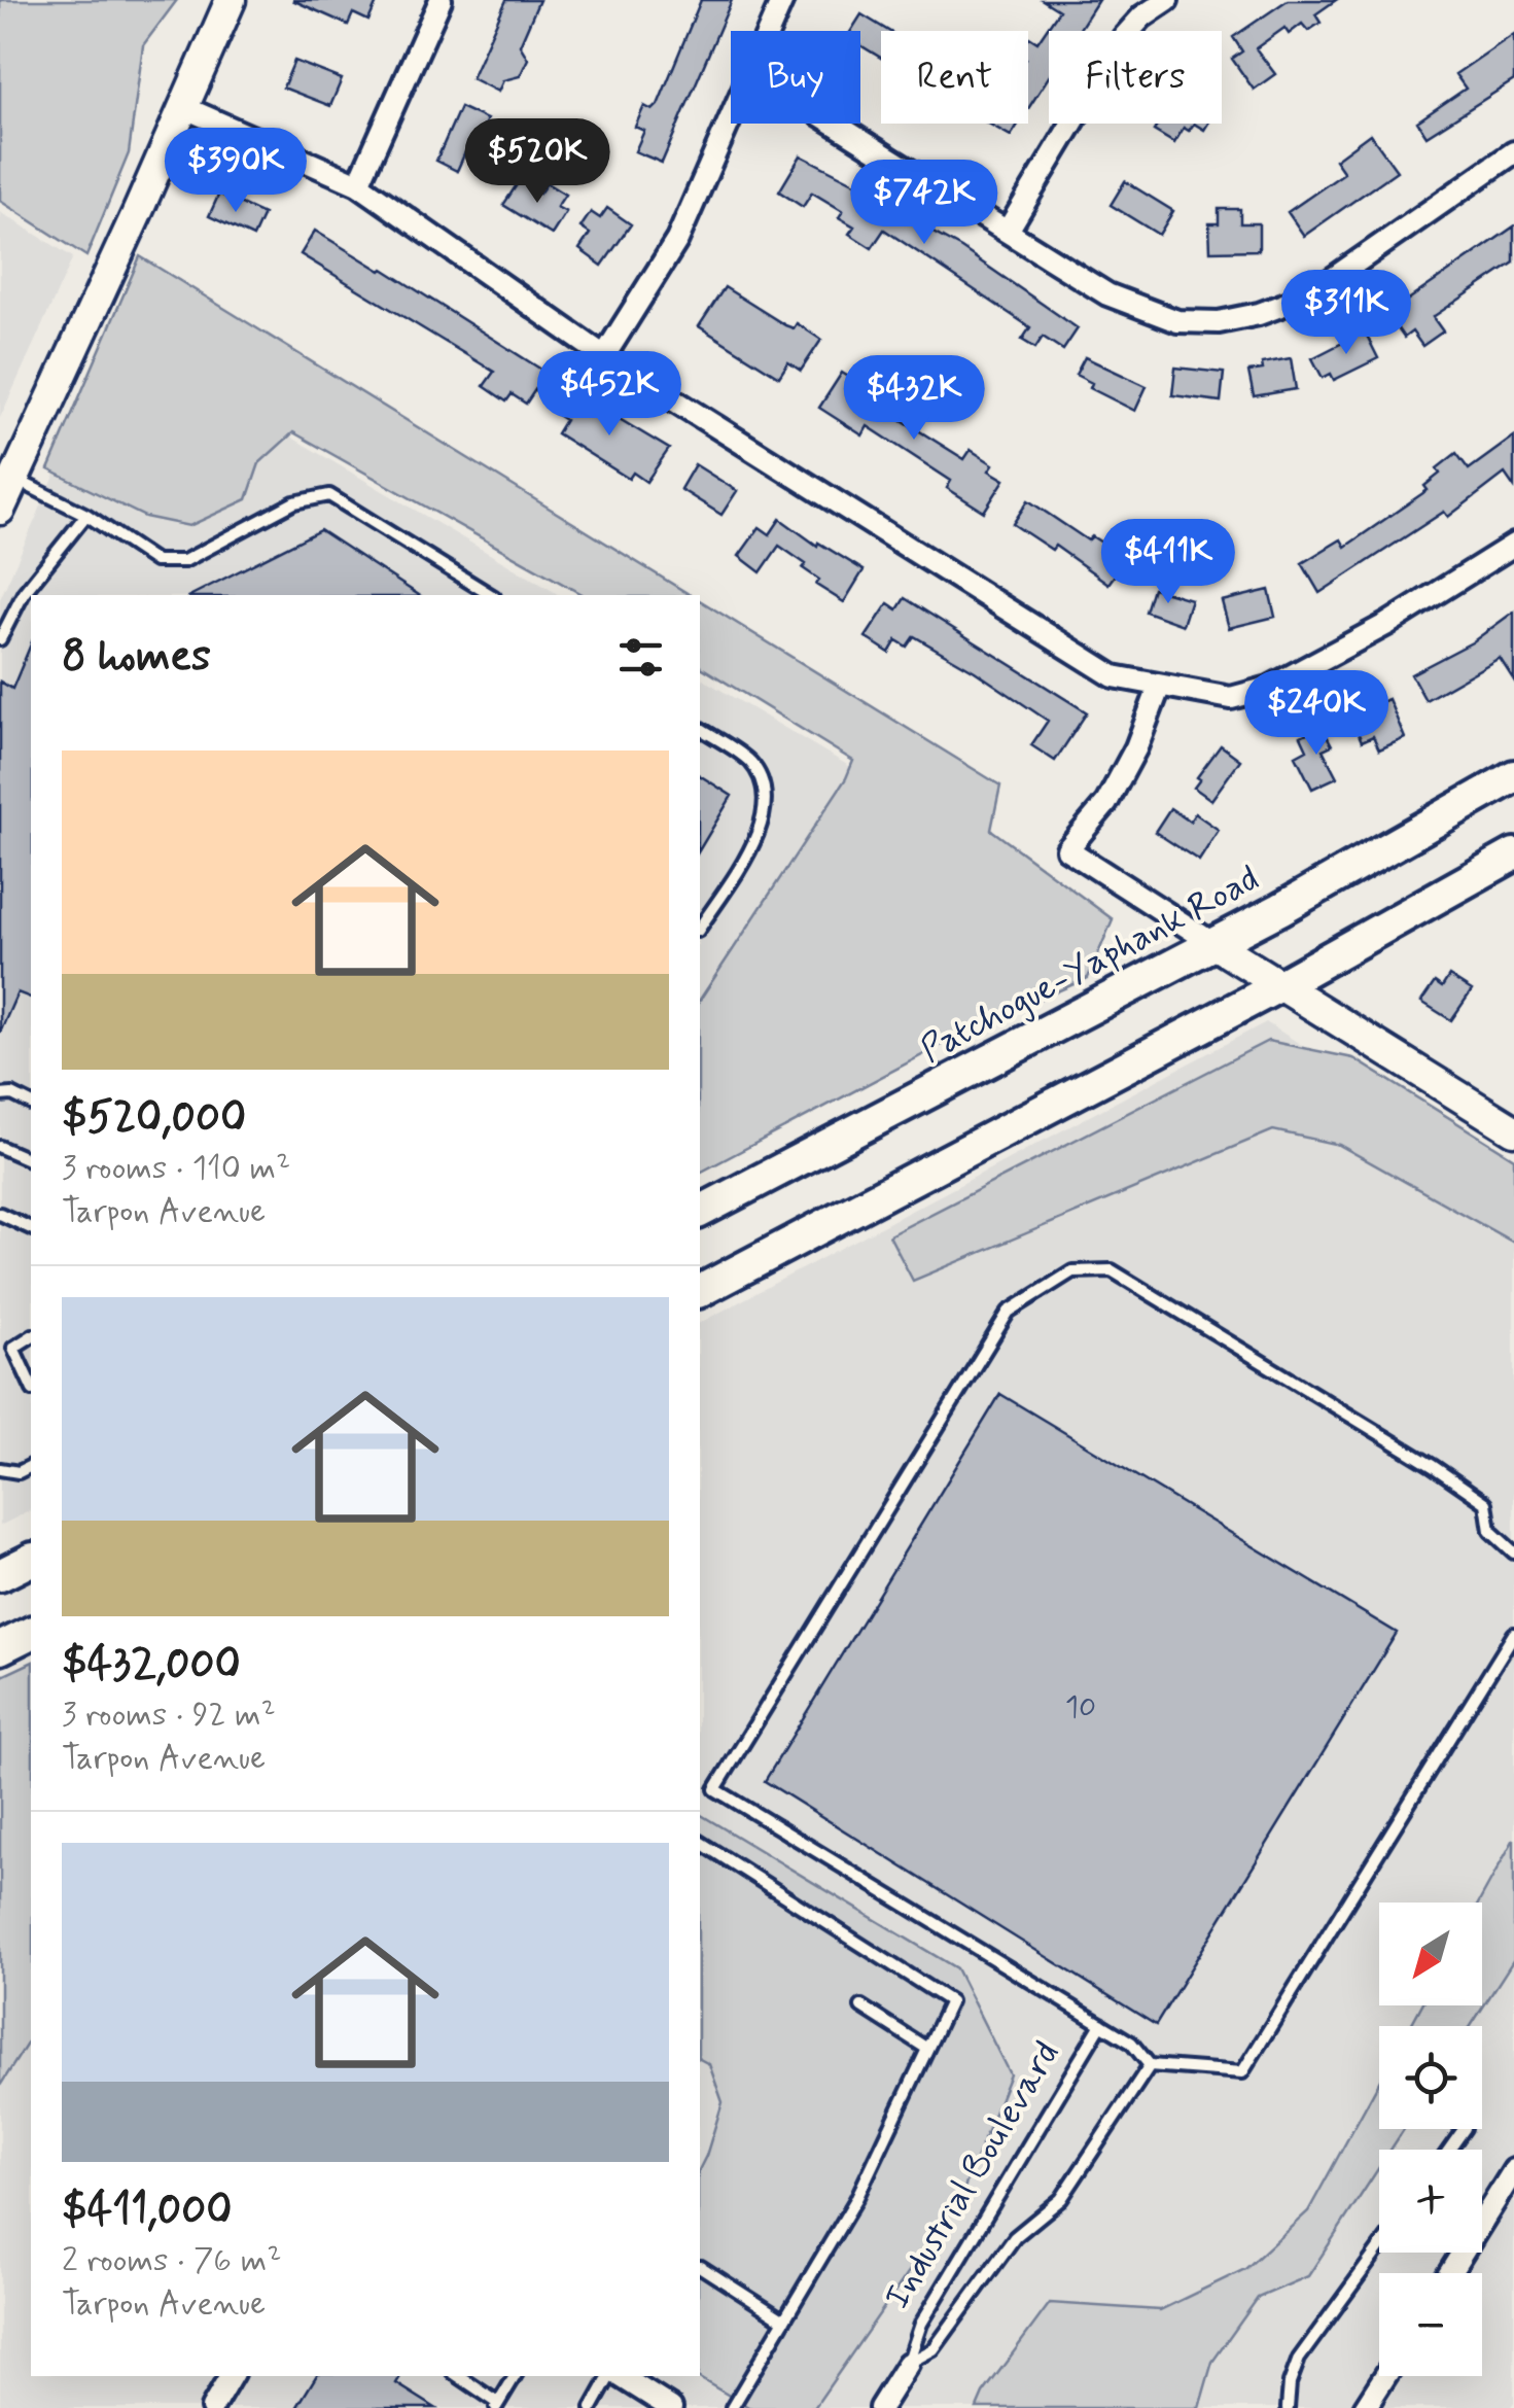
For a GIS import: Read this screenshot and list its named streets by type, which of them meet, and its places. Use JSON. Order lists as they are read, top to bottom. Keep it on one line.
{"streets":{"main road":["Patchogue-Yaphank Road"],"street":["Industrial Boulevard"]},"house_numbers":["10"],"north":"bottom left","page":{"chip":["Buy","Rent","Filters"],"price":["$520K","$390K","$742K","$311K","$452K","$432K","$411K","$240K"],"heading":"8 homes","list":[{"name":"$520,000","note":"3 rooms · 110 m² · Tarpon Avenue"},{"name":"$432,000","note":"3 rooms · 92 m² · Tarpon Avenue"},{"name":"$411,000","note":"2 rooms · 76 m² · Tarpon Avenue"}],"map_buttons":["+","−"]}}
